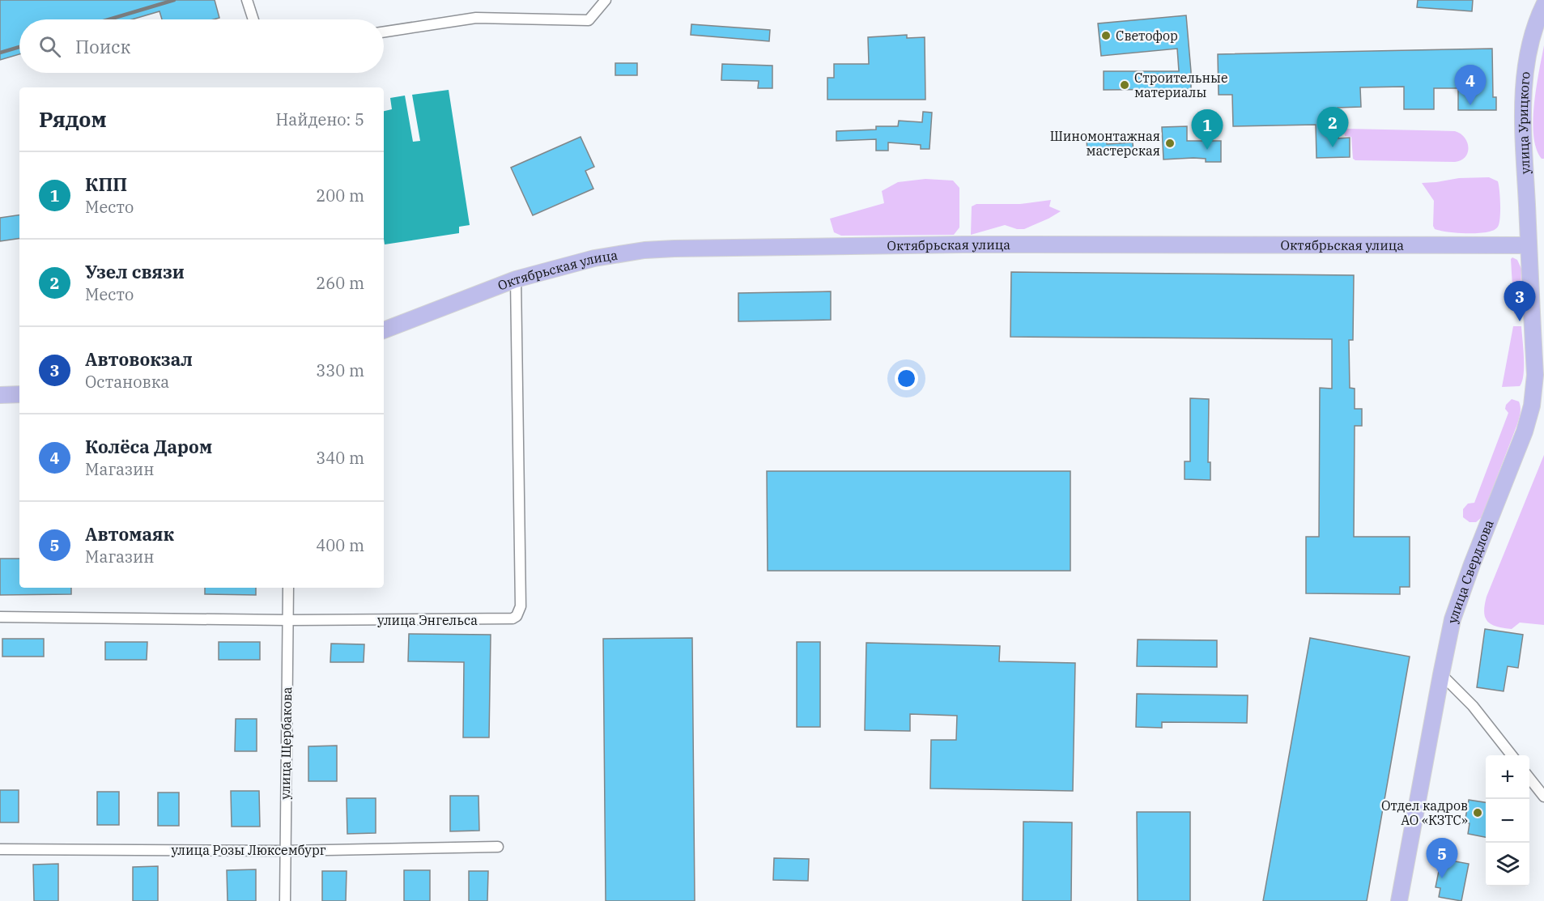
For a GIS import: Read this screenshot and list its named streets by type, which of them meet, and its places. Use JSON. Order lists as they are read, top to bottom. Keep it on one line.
{"streets":{"main road":["улица Урицкого","Октябрьская улица","улица Свердлова"],"street":["улица Энгельса","улица Щербакова","улица Розы Люксембург"]},"crossings":[["улица Урицкого","Октябрьская улица"],["улица Урицкого","улица Свердлова"],["Октябрьская улица","улица Свердлова"],["Октябрьская улица","улица Энгельса"],["улица Энгельса","улица Щербакова"],["улица Щербакова","улица Розы Люксембург"]],"places":["Светофор","Строительные материалы","Шиномонтажная мастерская","Отдел кадров АО «КЗТС»"],"page":{"search":"Поиск","pins":["4","2","1","3","5"],"heading":["Рядом","Найдено: 5"],"list":[{"mark":"1","name":"КПП","note":"Место","value":"200 m"},{"mark":"2","name":"Узел связи","note":"Место","value":"260 m"},{"mark":"3","name":"Автовокзал","note":"Остановка","value":"330 m"},{"mark":"4","name":"Колёса Даром","note":"Магазин","value":"340 m"},{"mark":"5","name":"Автомаяк","note":"Магазин","value":"400 m"}],"map_buttons":["+","−"]}}
